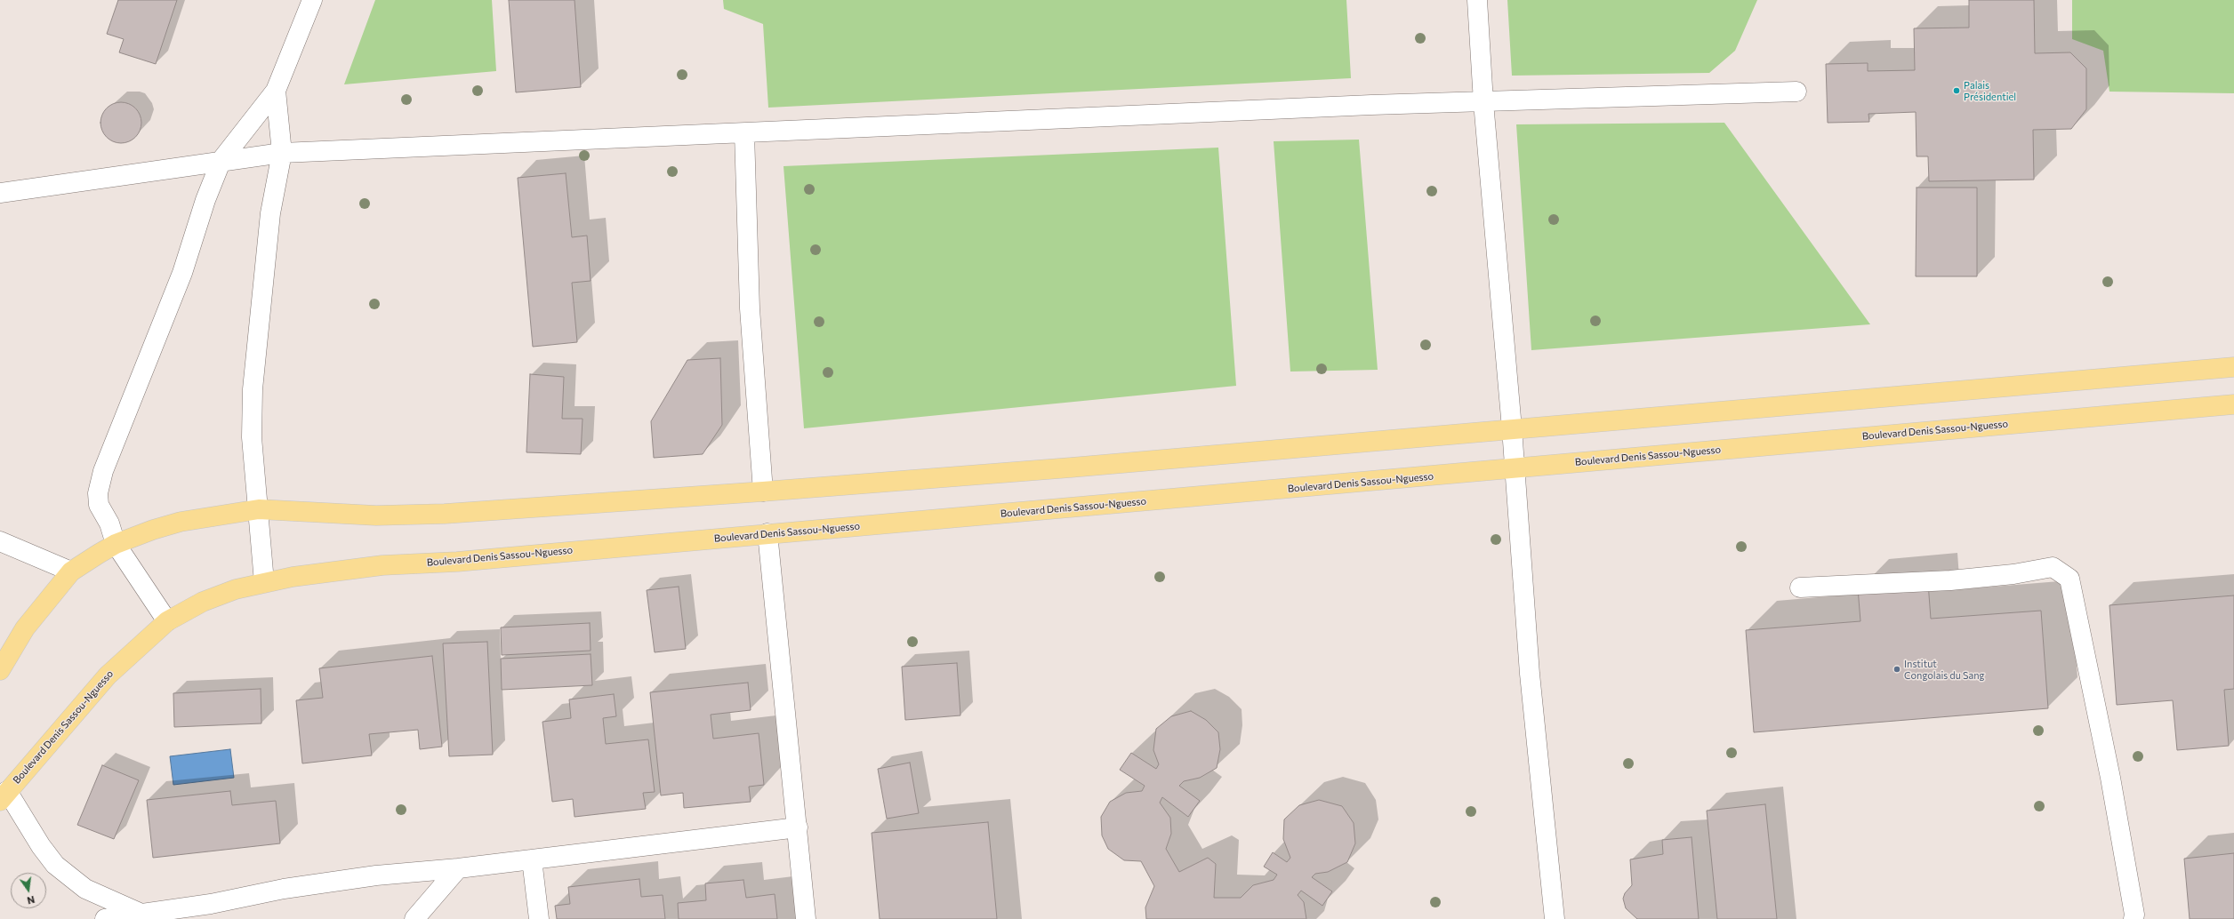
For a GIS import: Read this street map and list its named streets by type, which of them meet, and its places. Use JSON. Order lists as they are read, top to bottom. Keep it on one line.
{"streets":{"main road":["Boulevard Denis Sassou-Nguesso"]},"places":["Palais Présidentiel","Institut Congolais du Sang"],"north":"bottom"}
